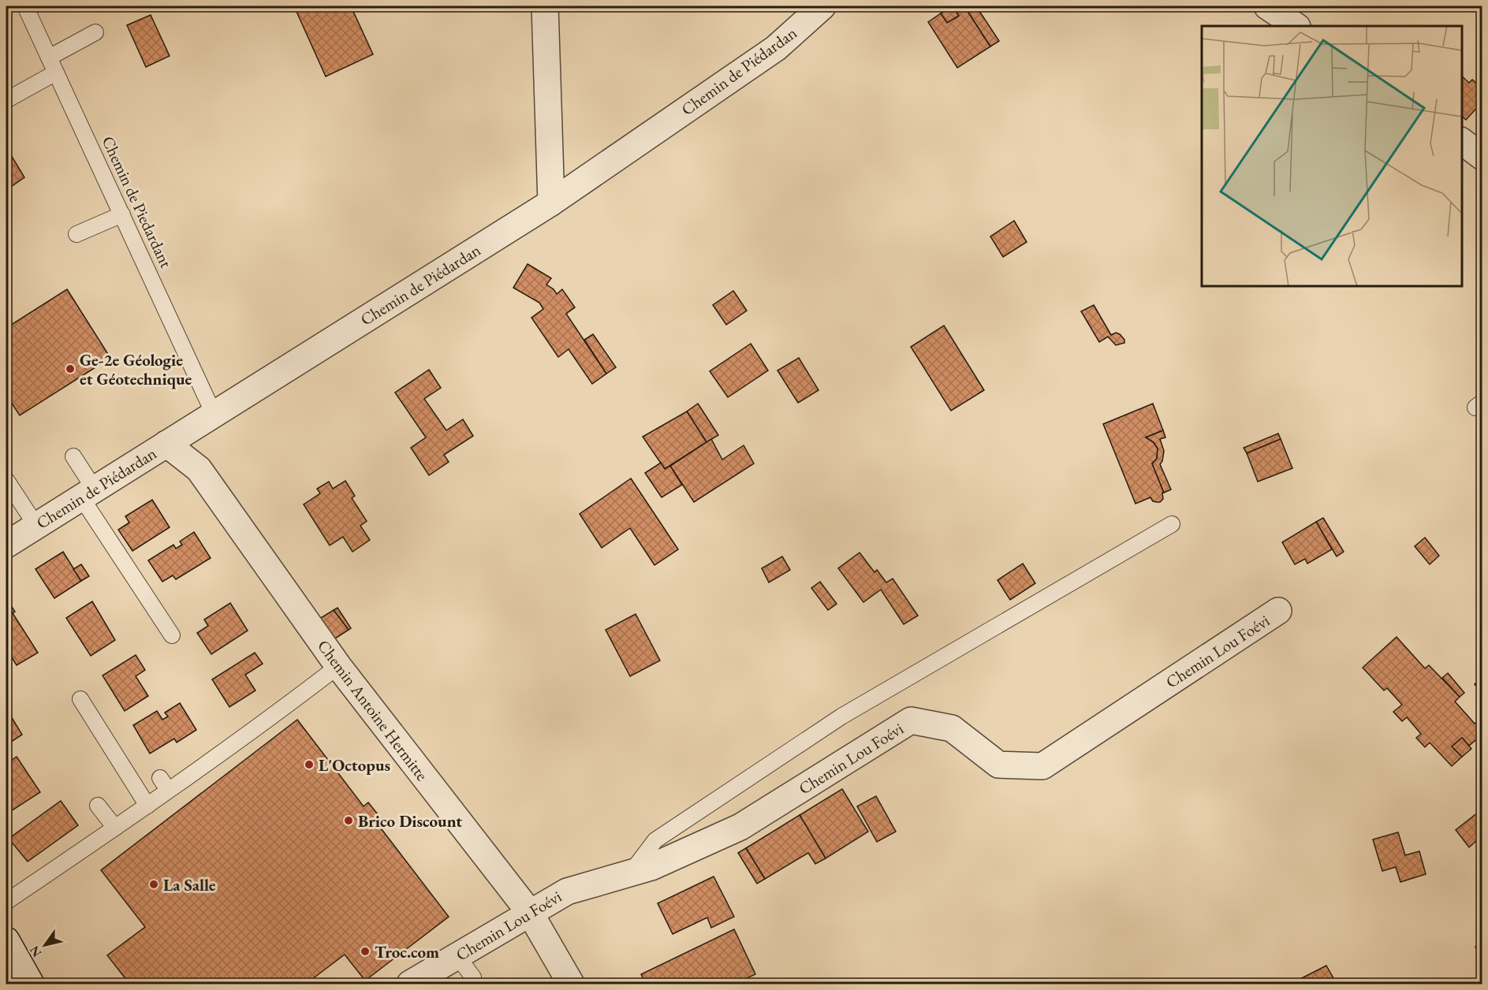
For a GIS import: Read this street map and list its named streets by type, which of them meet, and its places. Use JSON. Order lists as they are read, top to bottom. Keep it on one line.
{"streets":{"street":["Chemin de Piédardan","Chemin Lou Foévi","Chemin Antoine Hermitte"],"lane":["Chemin de Piedardant"]},"crossings":[["Chemin de Piédardan","Chemin de Piedardant"],["Chemin de Piédardan","Chemin Antoine Hermitte"],["Chemin Lou Foévi","Chemin Antoine Hermitte"]],"places":["Ge-2e Géologie et Géotechnique","L'Octopus","Brico Discount","La Salle","Troc.com"],"north":"bottom left"}
